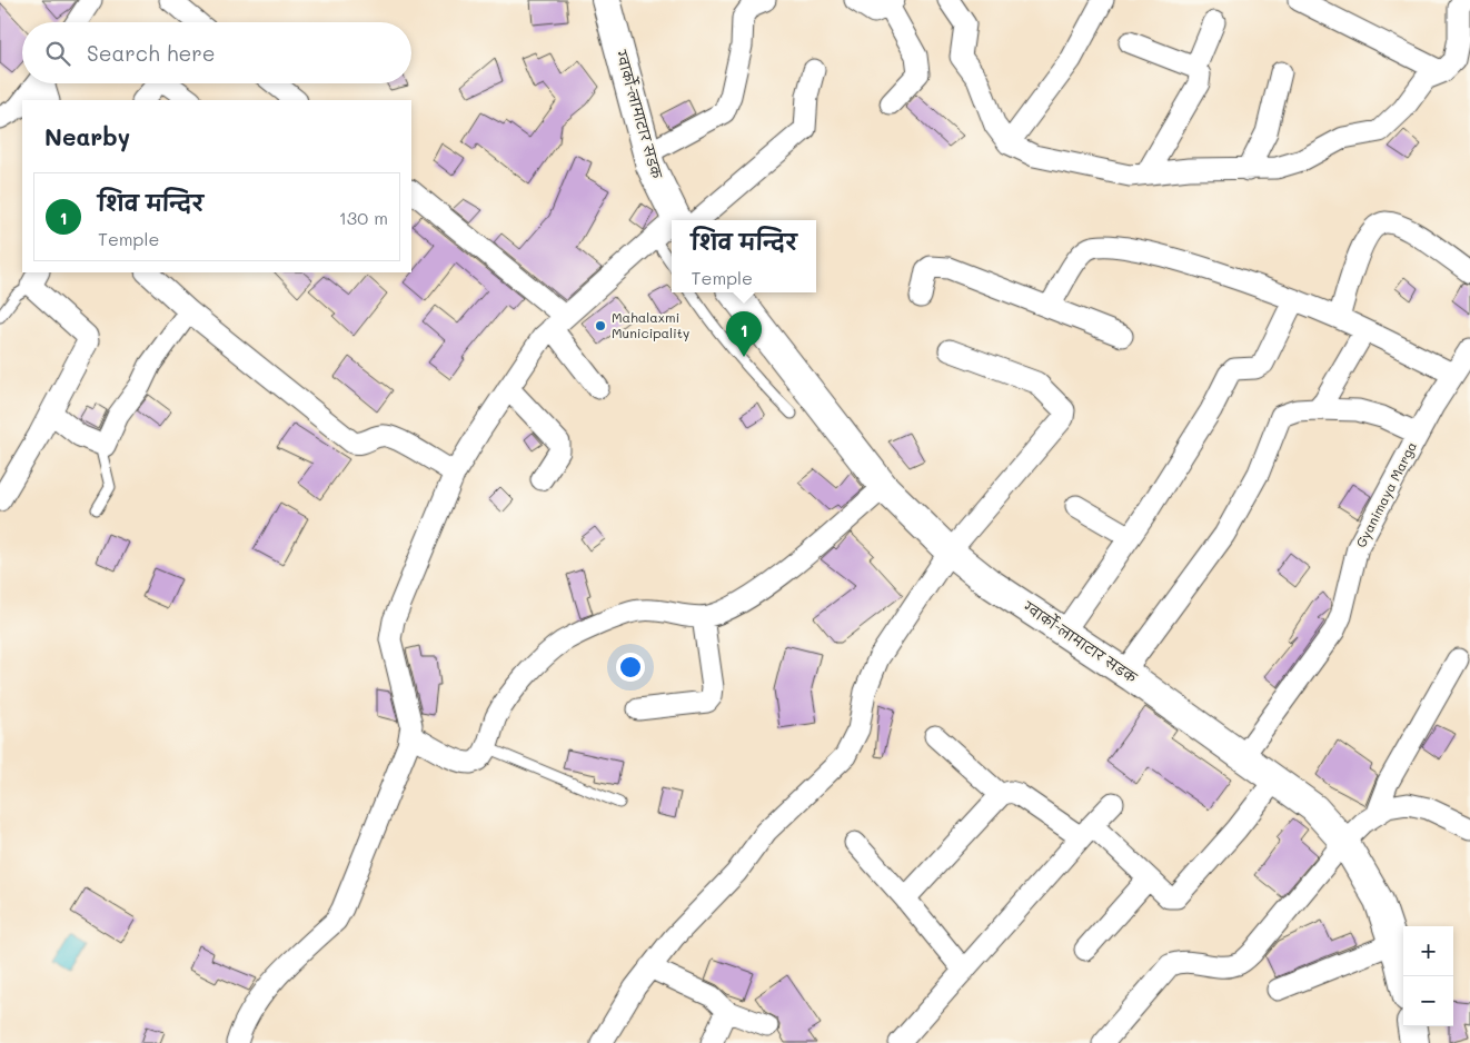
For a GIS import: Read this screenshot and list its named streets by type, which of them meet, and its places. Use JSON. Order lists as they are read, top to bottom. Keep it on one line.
{"streets":{"main road":["ग्वार्को-लामाटार सडक"],"street":["Gyanimaya Marga"]},"crossings":[["ग्वार्को-लामाटार सडक","Gyanimaya Marga"]],"places":["Mahalaxmi Municipality"],"page":{"search":"Search here","heading":"Nearby","list":[{"mark":"1","name":"शिव मन्दिर","note":"Temple","value":"130 m"}],"popup":["शिव मन्दिर","Temple"],"pins":"1","map_buttons":["+","−"]}}
